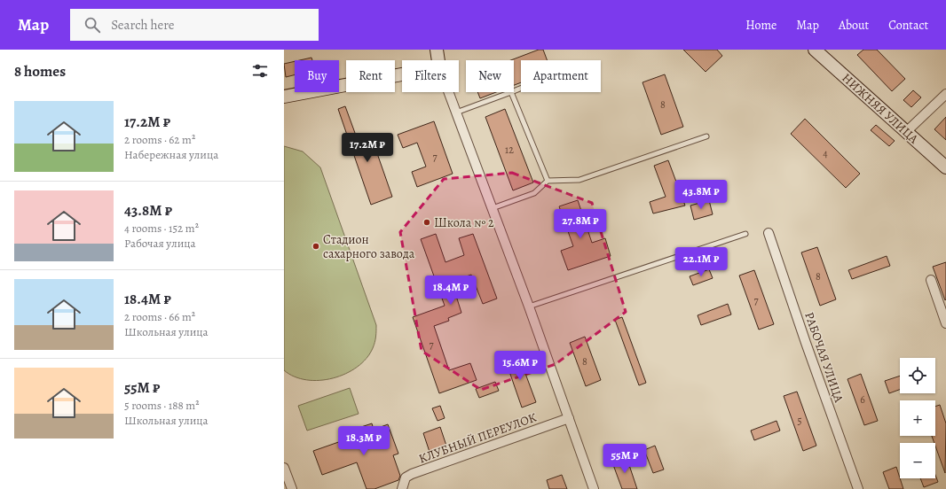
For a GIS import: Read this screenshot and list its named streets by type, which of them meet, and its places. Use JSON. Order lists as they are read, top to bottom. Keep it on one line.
{"streets":{"street":["НИЖНЯЯ УЛИЦА","РАБОЧАЯ УЛИЦА","КЛУБНЫЙ ПЕРЕУЛОК"]},"places":["Школа № 2","Стадион сахарного завода"],"house_numbers":["8","12","4","7","8","7","7","8","6","5"],"page":{"header":"Map","search":"Search here","nav":["Home","Map","About","Contact"],"heading":"8 homes","chip":["Buy","Rent","Filters","New","Apartment"],"list":[{"name":"17.2M ₽","note":"2 rooms · 62 m² · Набережная улица"},{"name":"43.8M ₽","note":"4 rooms · 152 m² · Рабочая улица"},{"name":"18.4M ₽","note":"2 rooms · 66 m² · Школьная улица"},{"name":"55M ₽","note":"5 rooms · 188 m² · Школьная улица"}],"price":["17.2M ₽","43.8M ₽","27.8M ₽","22.1M ₽","18.4M ₽","15.6M ₽","18.3M ₽","55M ₽"],"map_buttons":["+","−"]}}
